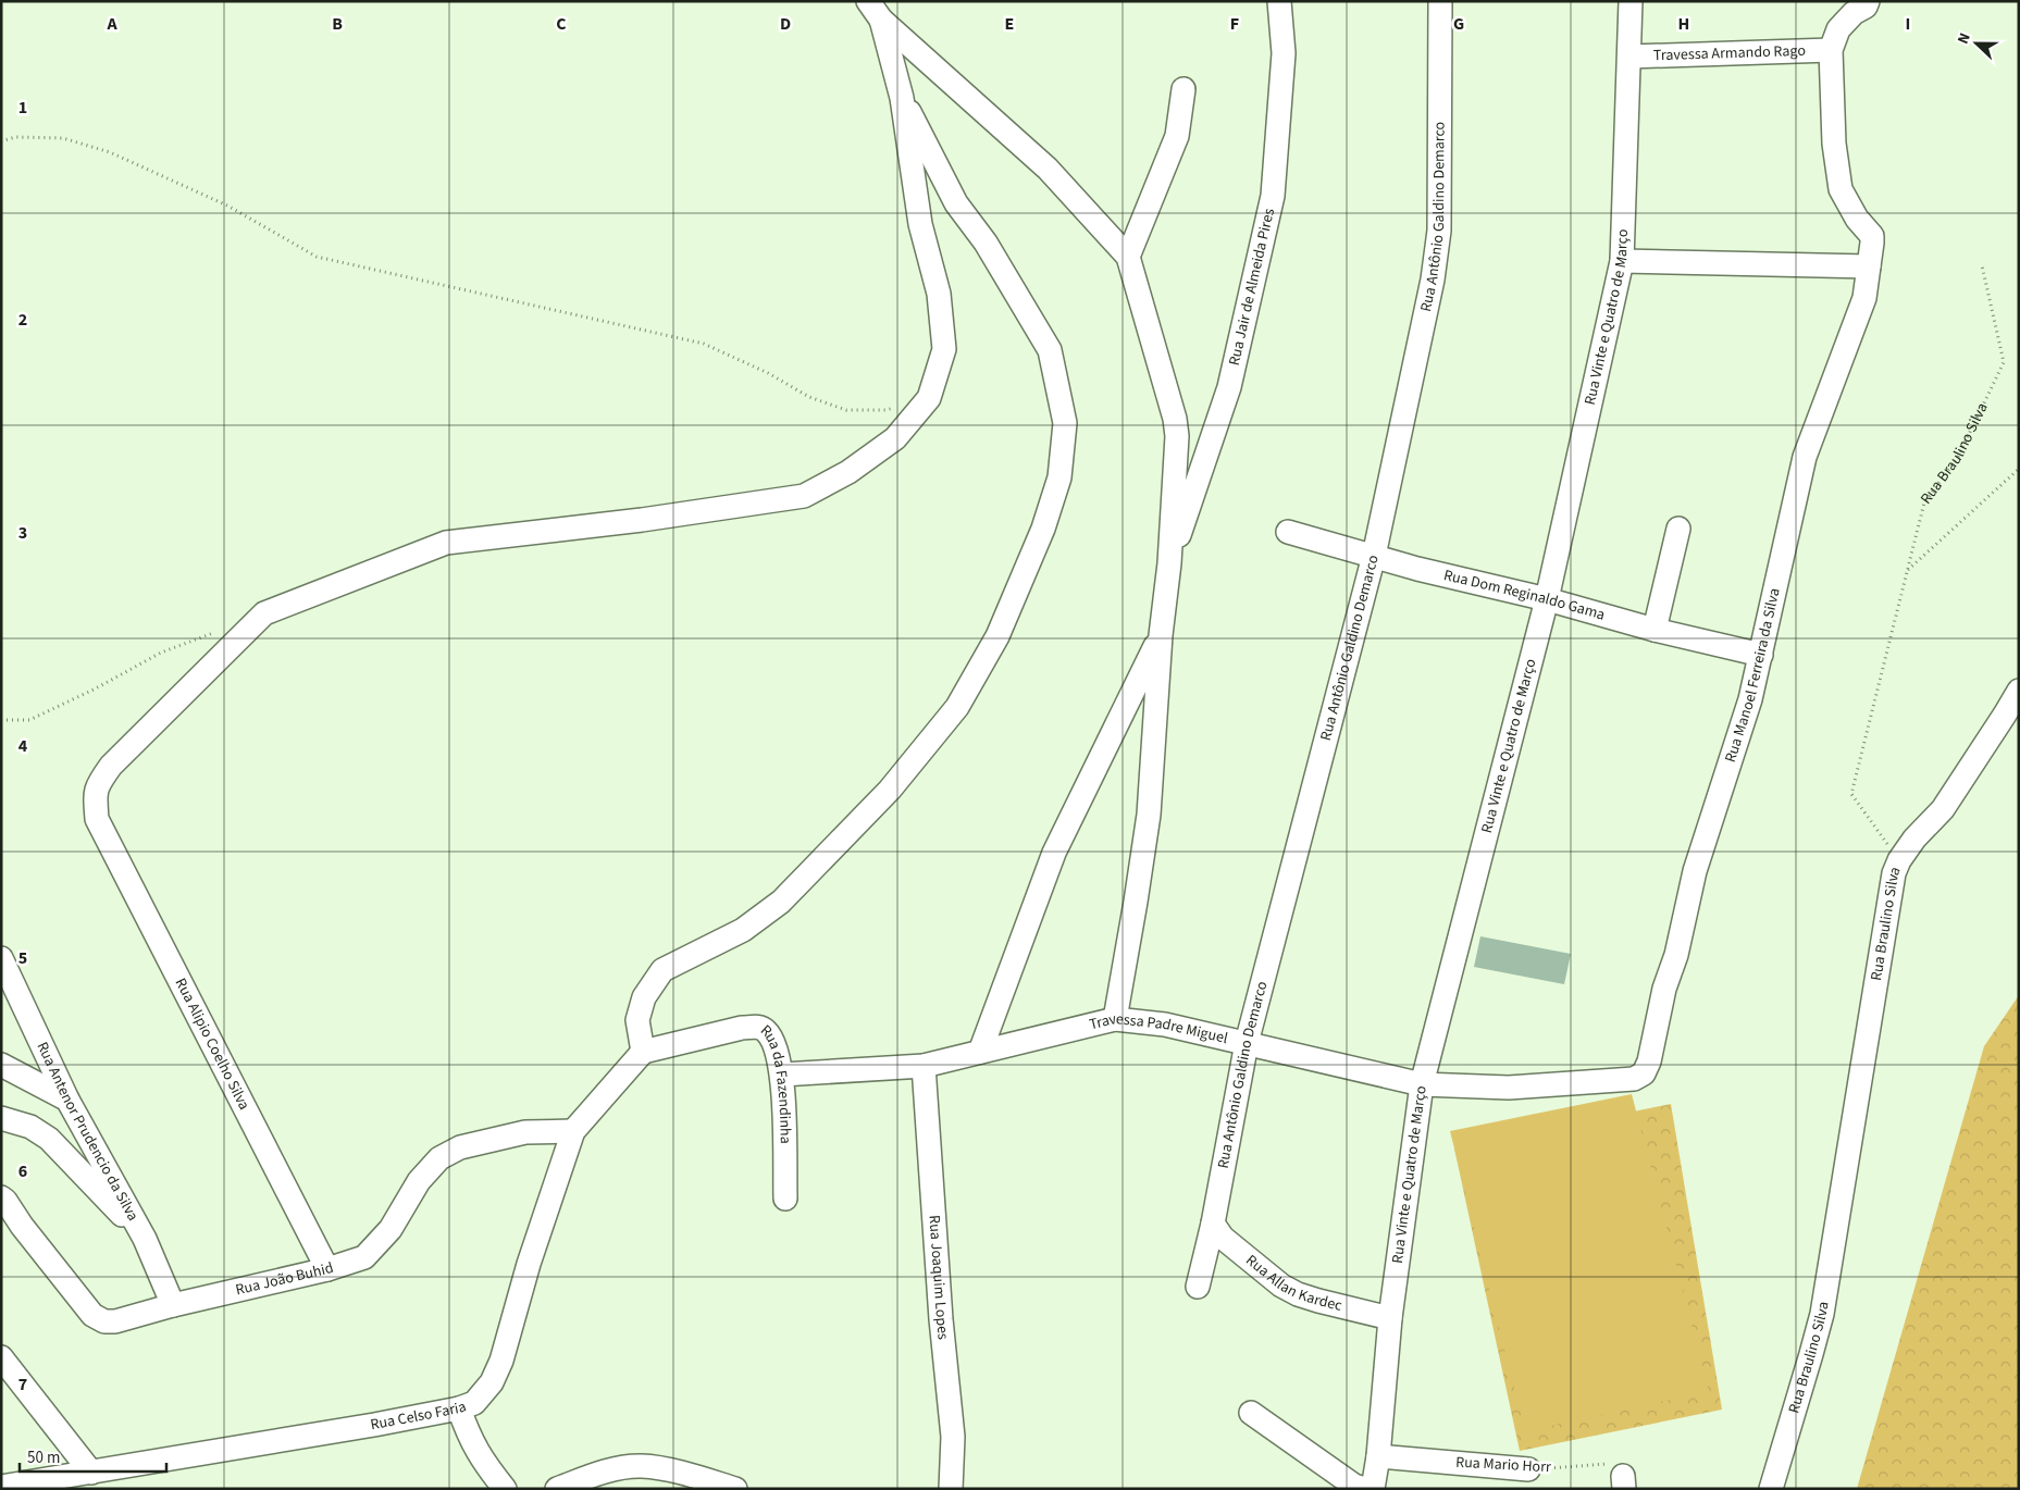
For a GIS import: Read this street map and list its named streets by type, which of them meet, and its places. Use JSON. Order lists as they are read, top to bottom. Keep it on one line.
{"streets":{"street":["Travessa Armando Rago","Rua Antônio Galdino Demarco","Rua Jair de Almeida Pires","Rua Vinte e Quatro de Março","Rua Braulino Silva","Rua Dom Reginaldo Gama","Rua Manoel Ferreira da Silva","Travessa Padre Miguel","Rua Alipio Coelho Silva","Rua da Fazendinha","Rua Antenor Prudencio da Silva","Rua Joaquim Lopes","Rua João Buhid","Rua Allan Kardec","Rua Celso Faria","Rua Mario Horr"]},"crossings":[["Travessa Armando Rago","Rua Vinte e Quatro de Março"],["Travessa Armando Rago","Rua Manoel Ferreira da Silva"],["Rua Antônio Galdino Demarco","Rua Dom Reginaldo Gama"],["Rua Antônio Galdino Demarco","Travessa Padre Miguel"],["Rua Antônio Galdino Demarco","Rua Allan Kardec"],["Rua Vinte e Quatro de Março","Rua Dom Reginaldo Gama"],["Rua Vinte e Quatro de Março","Travessa Padre Miguel"],["Rua Vinte e Quatro de Março","Rua Allan Kardec"],["Rua Vinte e Quatro de Março","Rua Mario Horr"],["Rua Dom Reginaldo Gama","Rua Manoel Ferreira da Silva"],["Rua Manoel Ferreira da Silva","Travessa Padre Miguel"],["Travessa Padre Miguel","Rua da Fazendinha"],["Travessa Padre Miguel","Rua Joaquim Lopes"],["Rua Alipio Coelho Silva","Rua João Buhid"],["Rua da Fazendinha","Rua Celso Faria"],["Rua Antenor Prudencio da Silva","Rua João Buhid"],["Rua João Buhid","Rua Celso Faria"]],"scale_bar":"50 m","north":"left","grid":{"columns":["A","B","C","D","E","F","G","H","I"],"rows":["1","2","3","4","5","6","7"]}}
